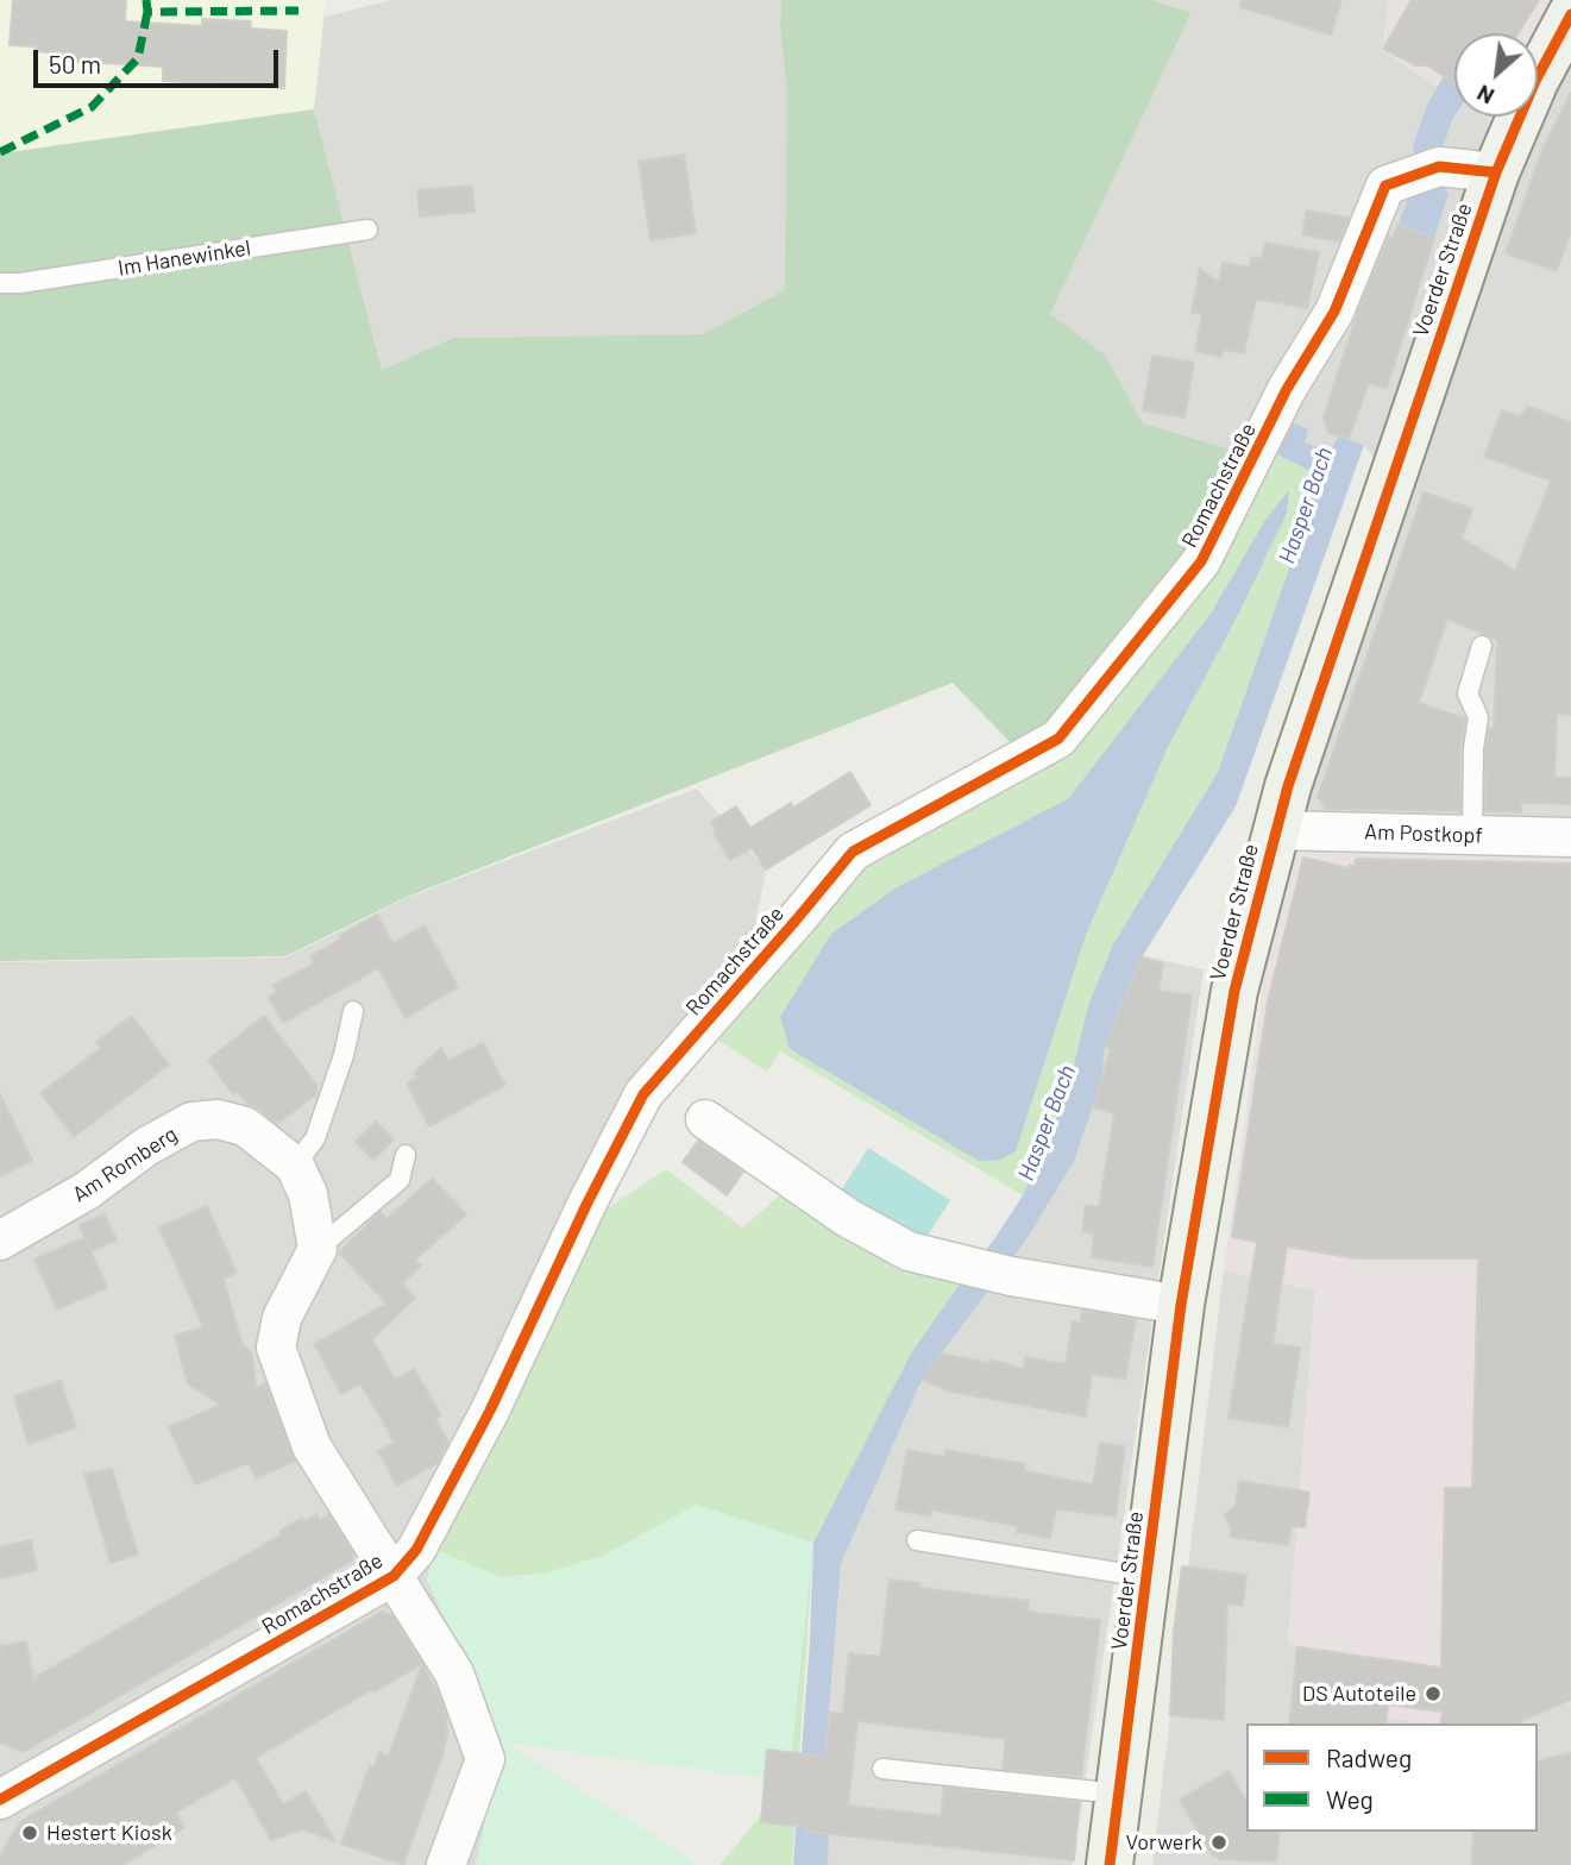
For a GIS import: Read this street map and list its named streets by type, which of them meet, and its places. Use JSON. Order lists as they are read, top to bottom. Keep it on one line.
{"streets":{"main road":["Voerder Straße"],"street":["Romachstraße","Am Postkopf","Am Romberg"],"lane":["Im Hanewinkel"]},"crossings":[["Voerder Straße","Romachstraße"],["Voerder Straße","Am Postkopf"]],"water":["Hasper Bach"],"places":["DS Autoteile","Hestert Kiosk","Vorwerk"],"legend":["Radweg","Weg"],"scale_bar":"50 m","north":"bottom left"}
